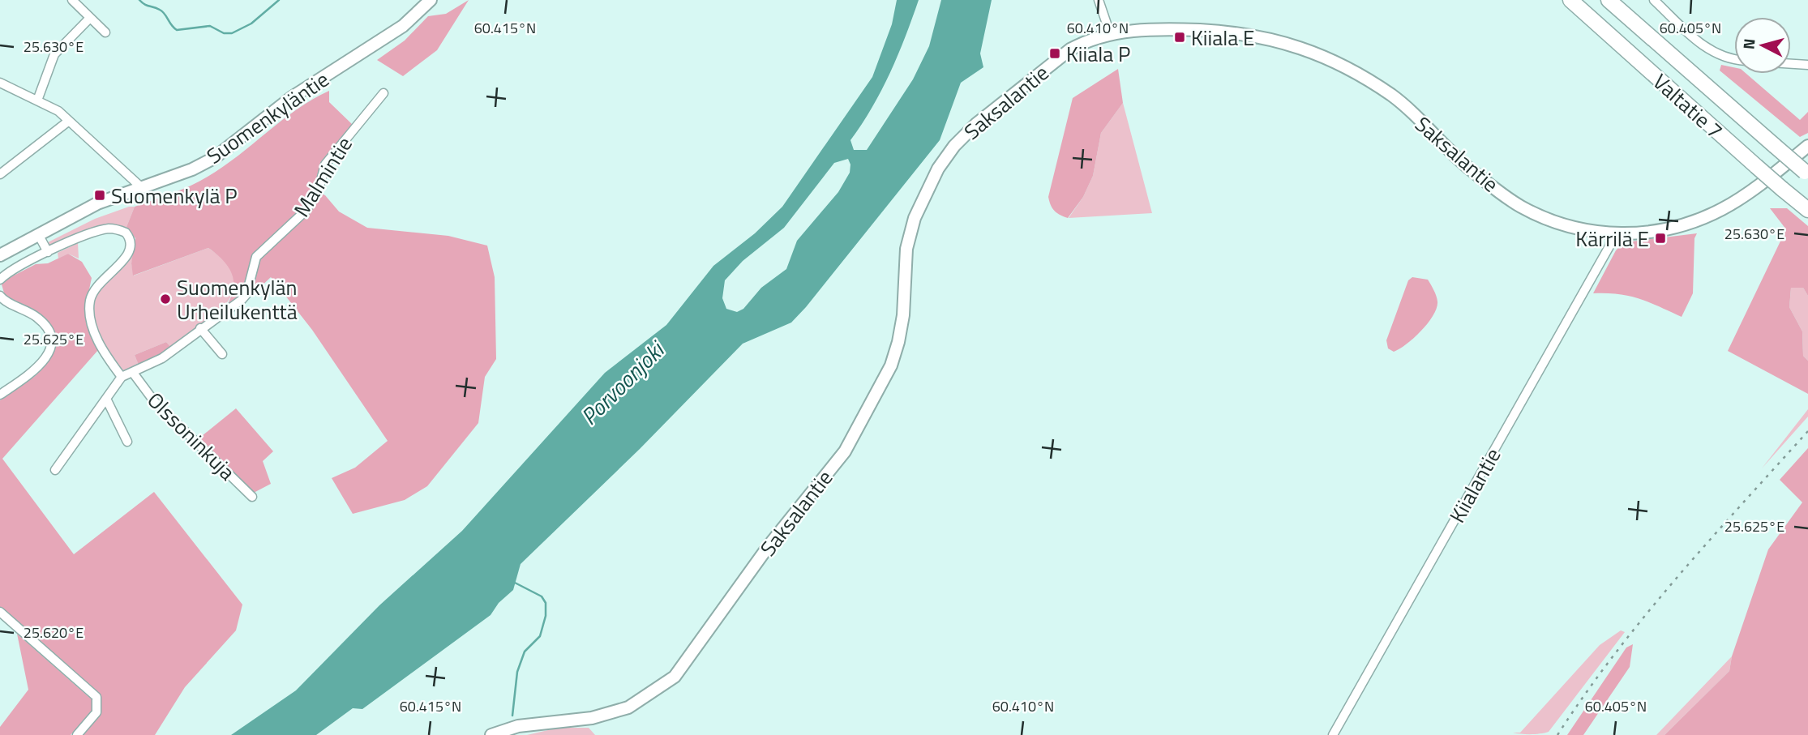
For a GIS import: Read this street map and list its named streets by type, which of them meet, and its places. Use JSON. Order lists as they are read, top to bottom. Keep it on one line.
{"streets":{"highway":["Valtatie 7"],"street":["Saksalantie","Suomenkyläntie","Malmintie","Olssoninkuja","Kiialantie"]},"crossings":[["Saksalantie","Kiialantie"],["Malmintie","Olssoninkuja"]],"water":["Porvoonjoki"],"places":{"transit":["Kiiala E","Kiiala P","Suomenkylä P","Kärrilä E"],"other":["Suomenkylän Urheilukenttä"]},"north":"left","coordinates":["60.415°N","60.410°N","60.405°N","25.630°E","25.625°E","25.620°E"]}
